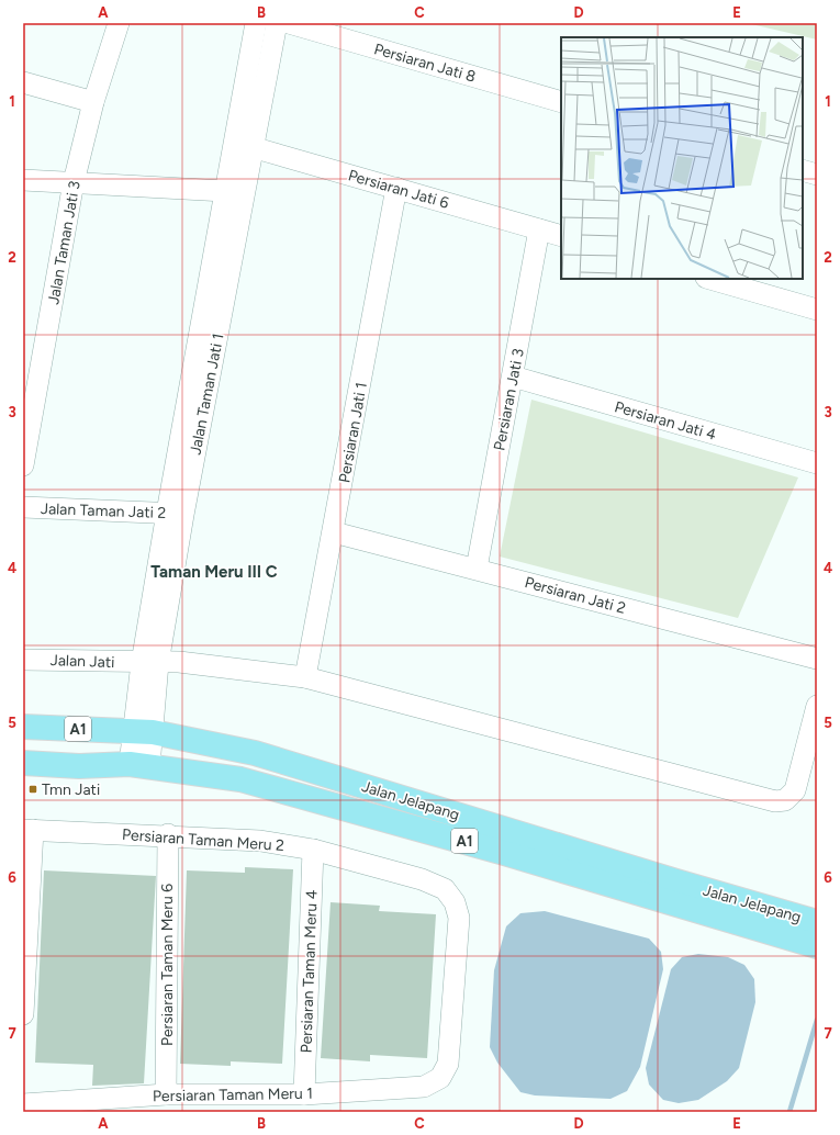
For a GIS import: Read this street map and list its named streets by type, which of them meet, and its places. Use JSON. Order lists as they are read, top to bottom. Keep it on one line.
{"streets":{"main road":["A1","Jalan Jelapang"],"street":["Persiaran Jati 8","Persiaran Jati 6","Jalan Taman Jati 3","Jalan Taman Jati 1","Persiaran Jati 3","Persiaran Jati 4","Persiaran Jati 1","Jalan Taman Jati 2","Persiaran Jati 2","Jalan Jati","Persiaran Taman Meru 2","Persiaran Taman Meru 6","Persiaran Taman Meru 4","Persiaran Taman Meru 1"]},"crossings":[["Persiaran Jati 6","Jalan Taman Jati 1"],["Persiaran Jati 6","Persiaran Jati 3"],["Persiaran Jati 6","Persiaran Jati 1"],["Jalan Taman Jati 1","Jalan Taman Jati 2"],["Jalan Taman Jati 1","Jalan Jati"],["Jalan Taman Jati 1","Jalan Jelapang"],["Persiaran Jati 3","Persiaran Jati 4"],["Persiaran Jati 3","Persiaran Jati 2"],["Persiaran Jati 1","Persiaran Jati 2"],["Persiaran Jati 1","Jalan Jati"],["Persiaran Taman Meru 2","Persiaran Taman Meru 6"],["Persiaran Taman Meru 2","Persiaran Taman Meru 4"],["Persiaran Taman Meru 2","Persiaran Taman Meru 1"],["Persiaran Taman Meru 6","Persiaran Taman Meru 1"],["Persiaran Taman Meru 4","Persiaran Taman Meru 1"]],"districts":["Taman Meru III C"],"places":{"transit":["Tmn Jati"]},"grid":{"columns":["A","B","C","D","E"],"rows":["1","2","3","4","5","6","7"]}}
